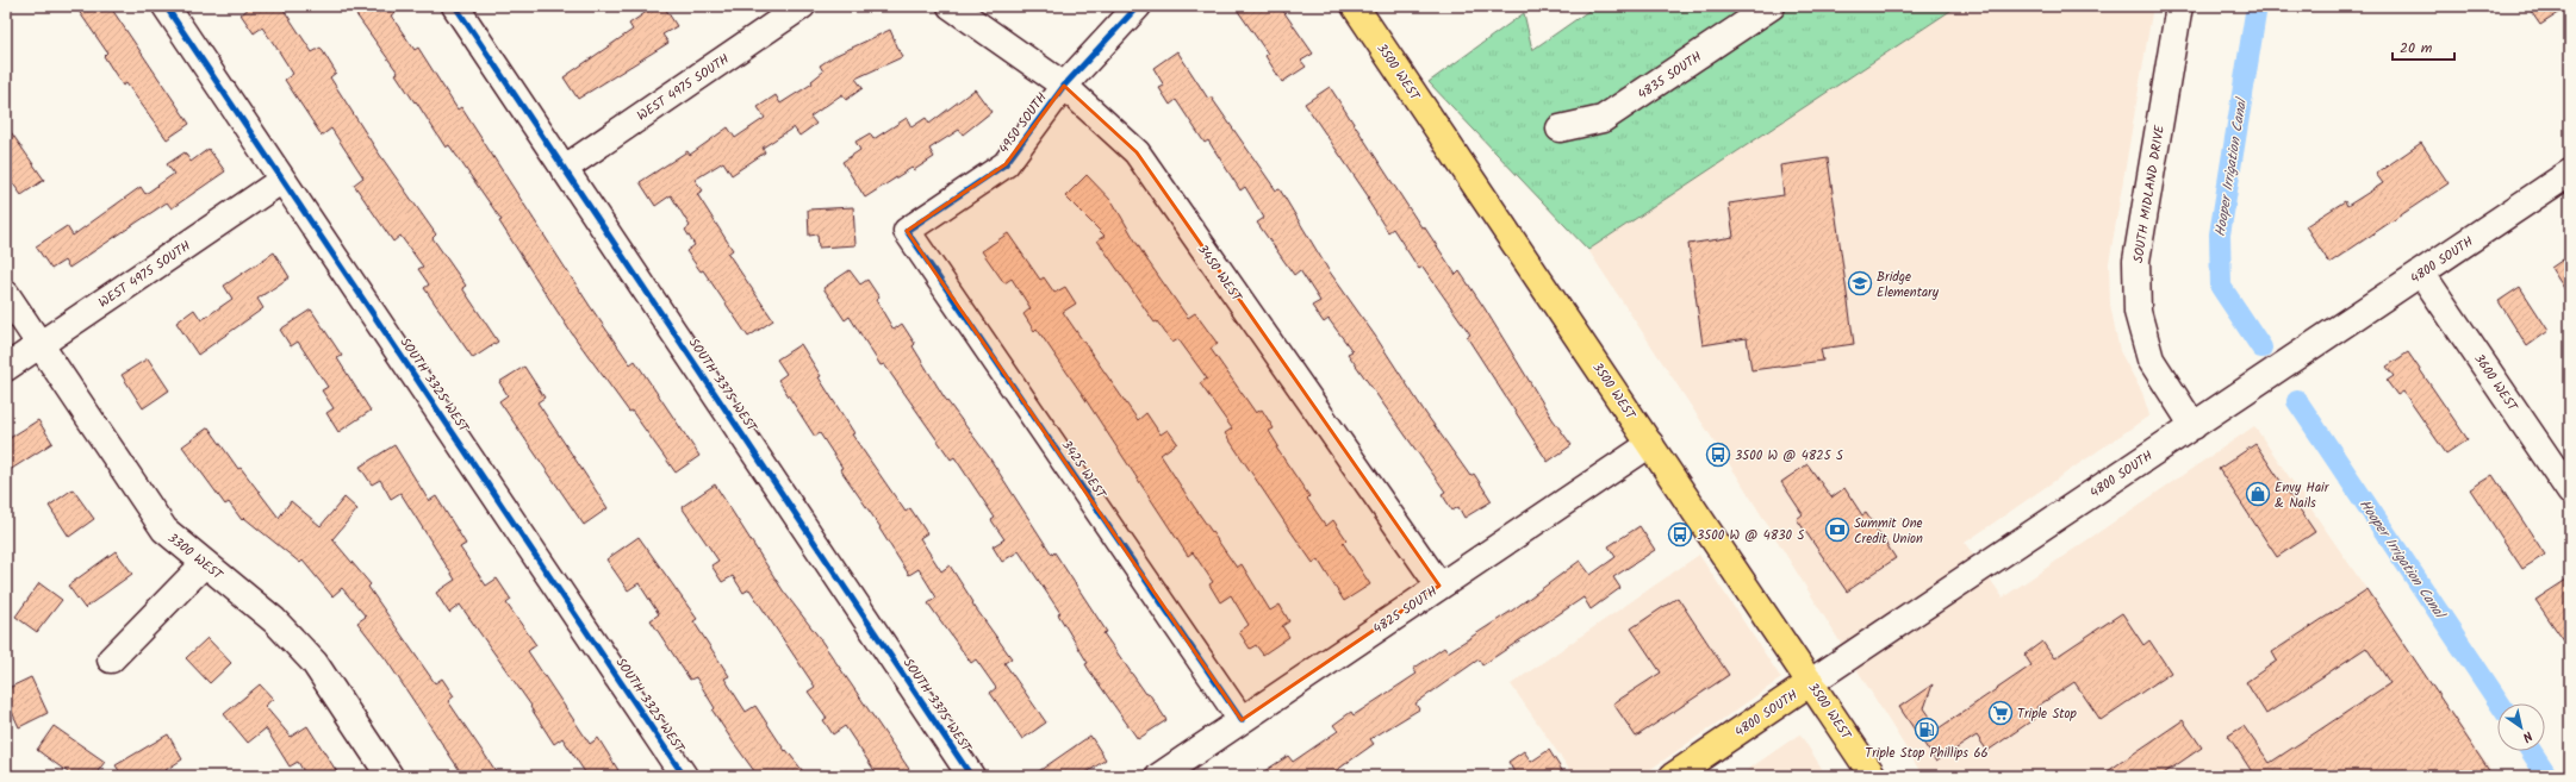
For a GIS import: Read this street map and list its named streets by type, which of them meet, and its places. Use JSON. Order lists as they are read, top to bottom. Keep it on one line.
{"streets":{"main road":["3500 WEST","4800 SOUTH"],"street":["4835 SOUTH","WEST 4975 SOUTH","4950 SOUTH","SOUTH MIDLAND DRIVE","3450 WEST","3600 WEST","SOUTH 3325 WEST","SOUTH 3375 WEST","3425 WEST","3300 WEST","4825 SOUTH"]},"crossings":[["3500 WEST","4800 SOUTH"],["3500 WEST","4825 SOUTH"],["WEST 4975 SOUTH","SOUTH 3325 WEST"],["WEST 4975 SOUTH","SOUTH 3375 WEST"],["WEST 4975 SOUTH","3300 WEST"],["4950 SOUTH","3450 WEST"],["4950 SOUTH","3425 WEST"],["SOUTH MIDLAND DRIVE","4800 SOUTH"],["4800 SOUTH","3600 WEST"],["3450 WEST","4825 SOUTH"],["3425 WEST","4825 SOUTH"]],"water":["Hooper Irrigation Canal"],"places":{"school or university":["Bridge Elementary"],"bus stop":["3500 W @ 4825 S","3500 W @ 4830 S"],"shop":["Envy Hair & Nails"],"bank":["Summit One Credit Union"],"supermarket":["Triple Stop"],"fuel station":["Triple Stop Phillips 66"]},"scale_bar":"20 m","north":"bottom right"}
